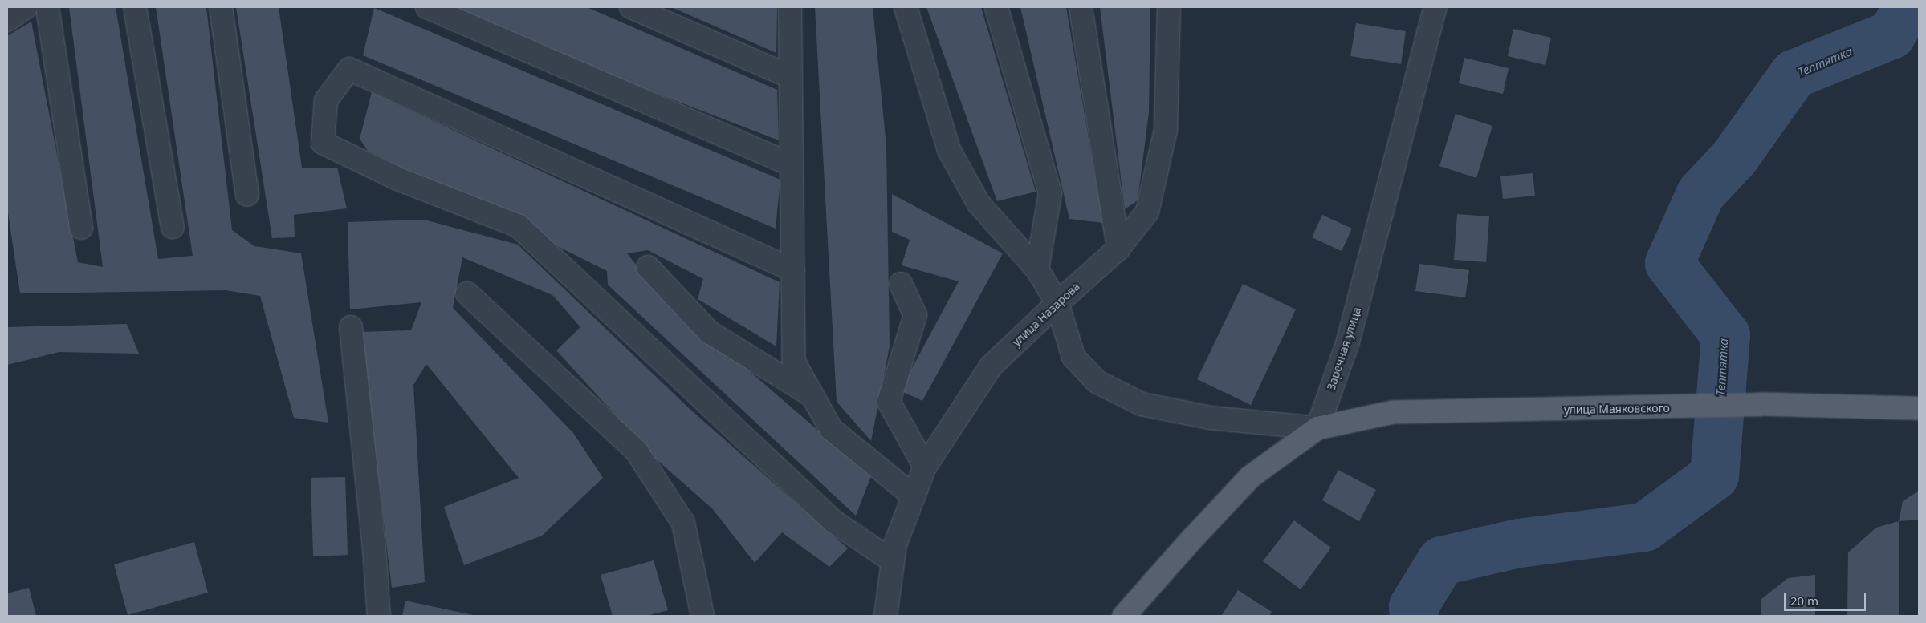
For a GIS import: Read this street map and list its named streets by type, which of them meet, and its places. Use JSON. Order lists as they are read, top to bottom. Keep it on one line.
{"streets":{"main road":["улица Маяковского"],"street":["улица Назарова","Заречная улица"]},"crossings":[["Заречная улица","улица Маяковского"]],"water":["Тептятка"],"scale_bar":"20 m"}
